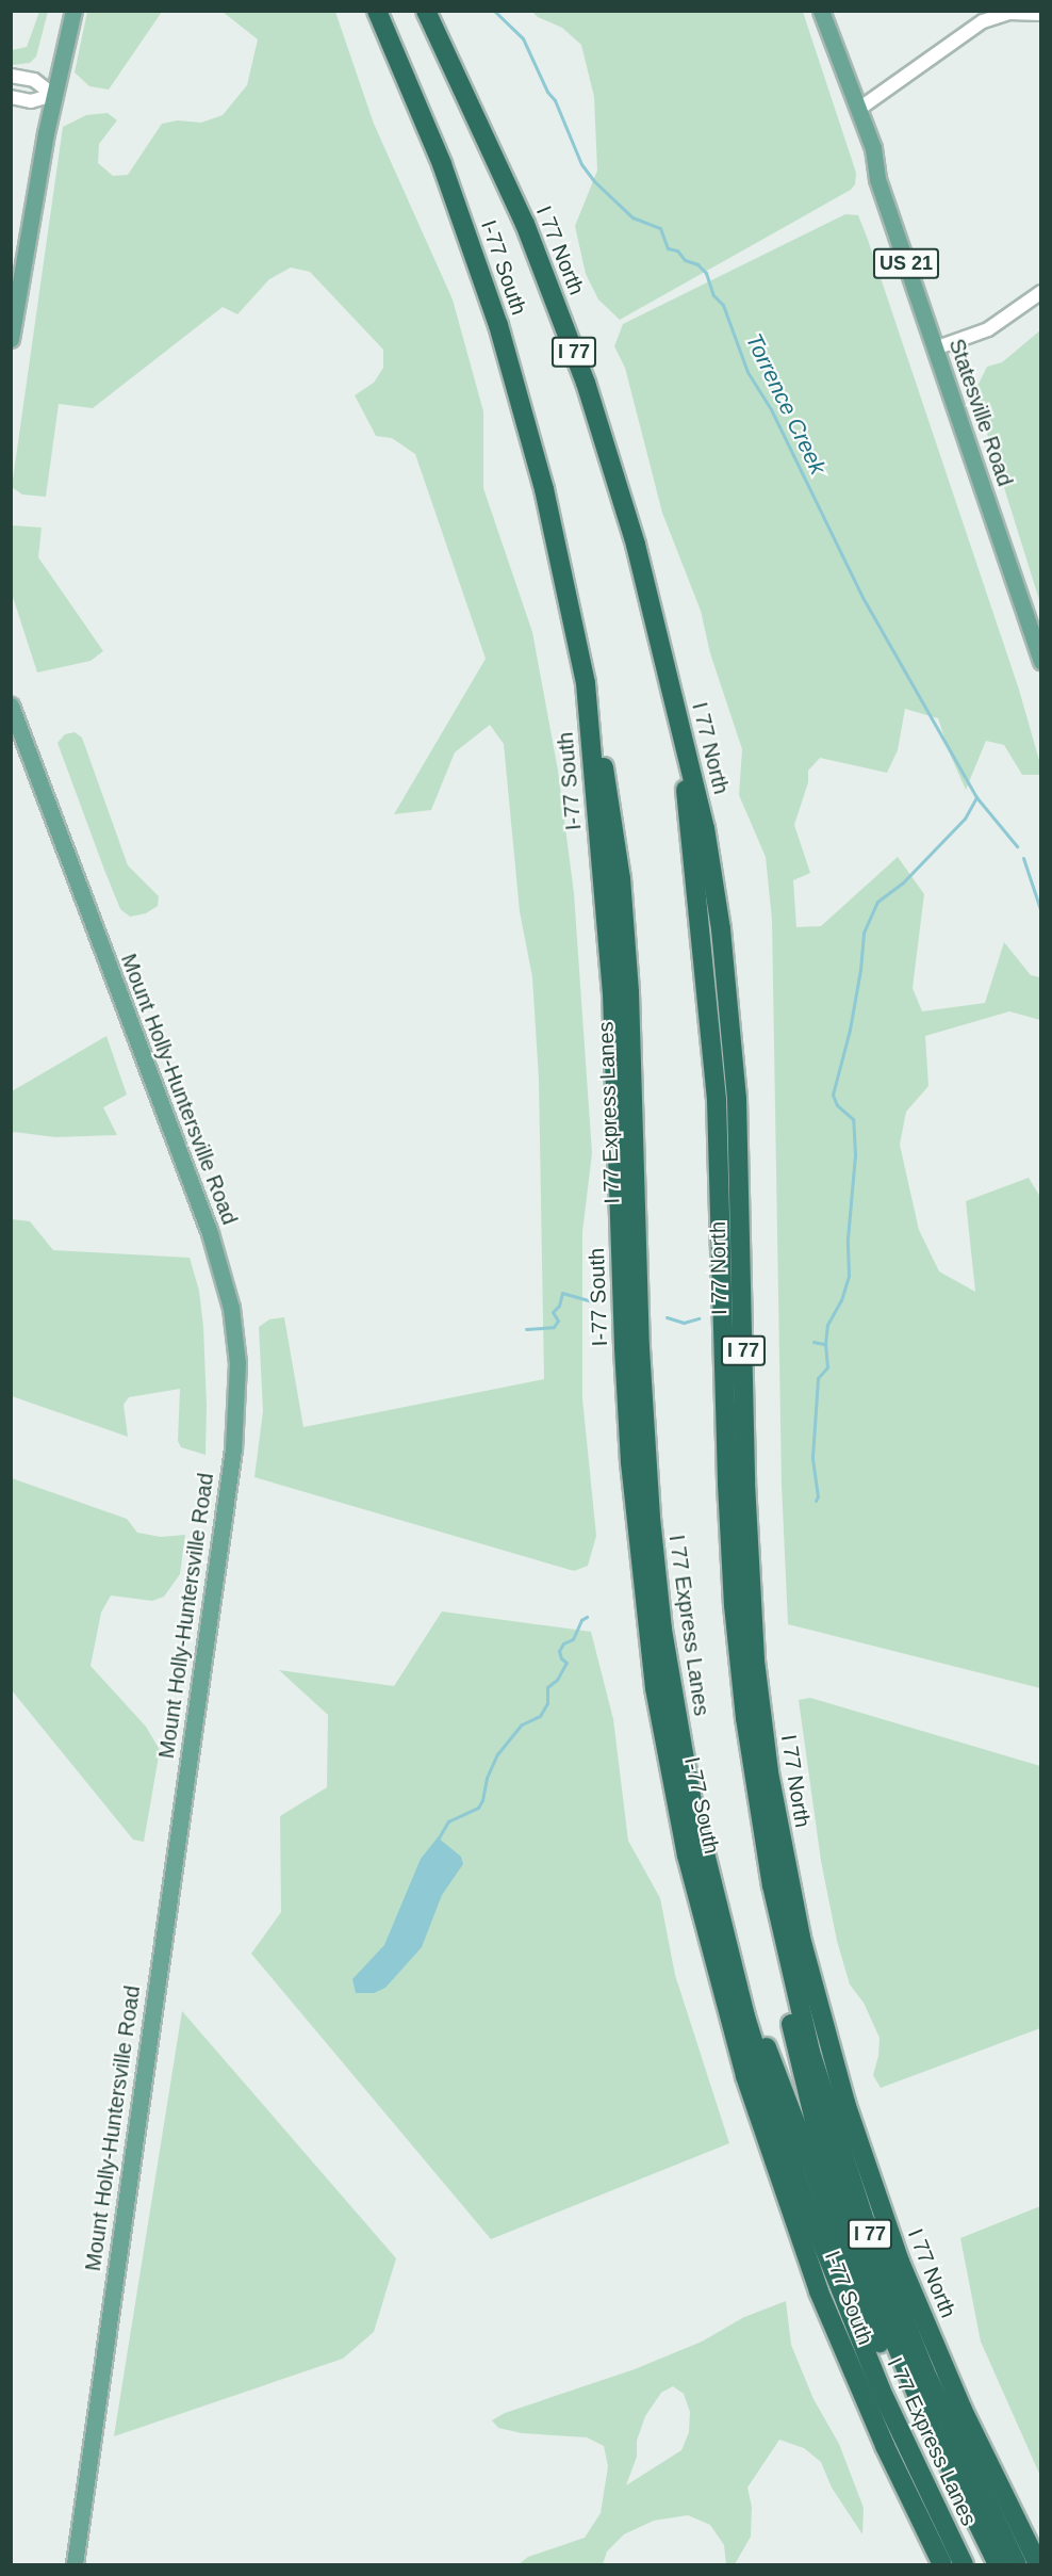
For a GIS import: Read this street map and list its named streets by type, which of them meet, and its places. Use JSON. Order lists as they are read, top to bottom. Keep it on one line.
{"streets":{"highway":["I 77 North","I-77 South","I 77","I 77 Express Lanes"],"main road":["US 21","Statesville Road","Mount Holly-Huntersville Road"]},"crossings":[["I 77 North","I 77 Express Lanes"],["I-77 South","I 77 Express Lanes"]],"water":["Torrence Creek"]}
